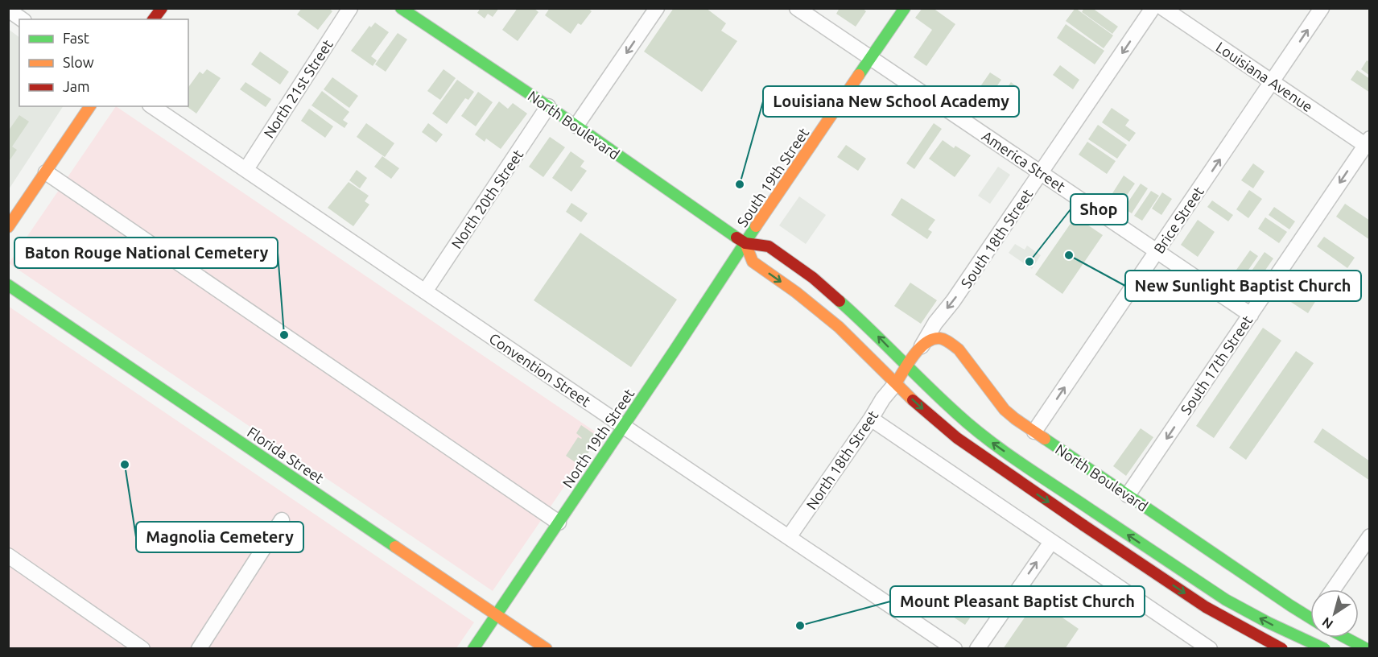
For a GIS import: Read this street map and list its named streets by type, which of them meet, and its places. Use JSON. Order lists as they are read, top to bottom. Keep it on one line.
{"streets":{"street":["Louisiana Avenue","North 21st Street","North Boulevard","America Street","South 19th Street","North 20th Street","Brice Street","South 18th Street","South 17th Street","Convention Street","North 19th Street","Florida Street","North 18th Street"]},"crossings":[["Louisiana Avenue","Brice Street"],["Louisiana Avenue","South 17th Street"],["North 21st Street","Convention Street"],["North Boulevard","South 19th Street"],["North Boulevard","North 20th Street"],["North Boulevard","Brice Street"],["North Boulevard","South 18th Street"],["North Boulevard","South 17th Street"],["North Boulevard","North 19th Street"],["North Boulevard","North 18th Street"],["America Street","South 19th Street"],["America Street","Brice Street"],["America Street","South 18th Street"],["America Street","South 17th Street"],["South 19th Street","North 19th Street"],["North 20th Street","Convention Street"],["Convention Street","North 19th Street"],["Convention Street","North 18th Street"],["North 19th Street","Florida Street"]],"one_way":["Brice Street","South 18th Street","South 17th Street"],"places":["Louisiana New School Academy","New Sunlight Baptist Church","Shop","Baton Rouge National Cemetery","Magnolia Cemetery","Mount Pleasant Baptist Church"],"legend":["Fast","Slow","Jam"],"north":"bottom left"}
